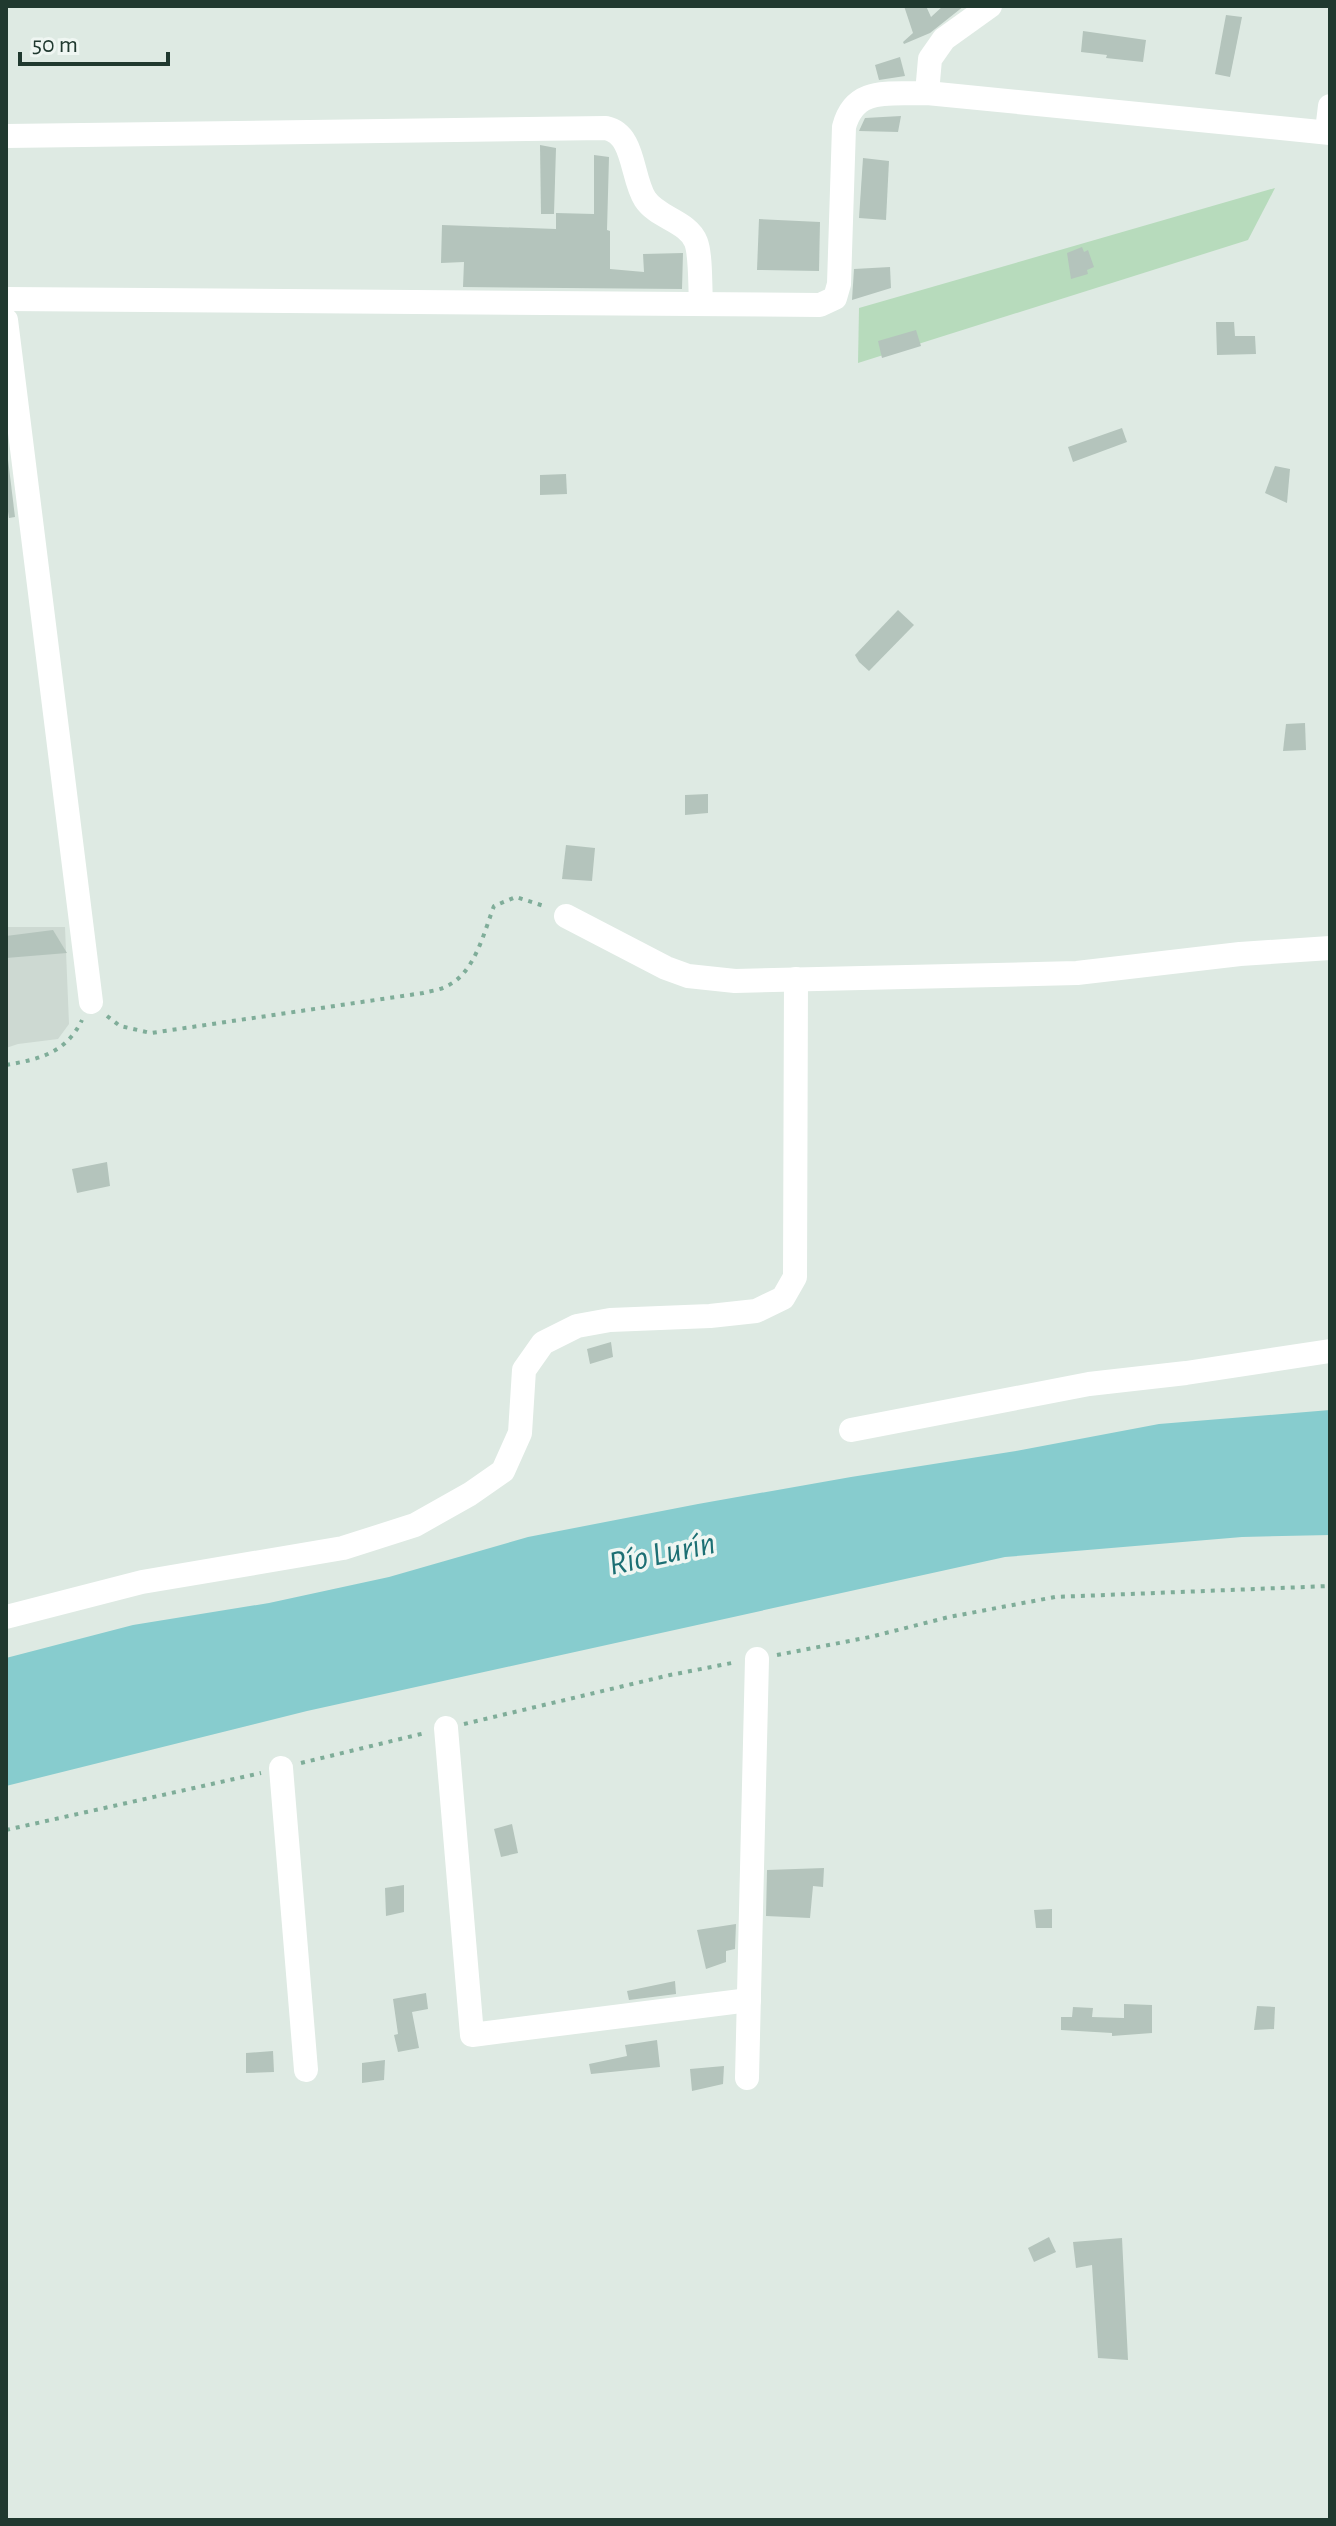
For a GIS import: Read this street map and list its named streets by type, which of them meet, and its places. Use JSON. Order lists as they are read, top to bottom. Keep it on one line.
{"water":["Río Lurín"],"scale_bar":"50 m"}
